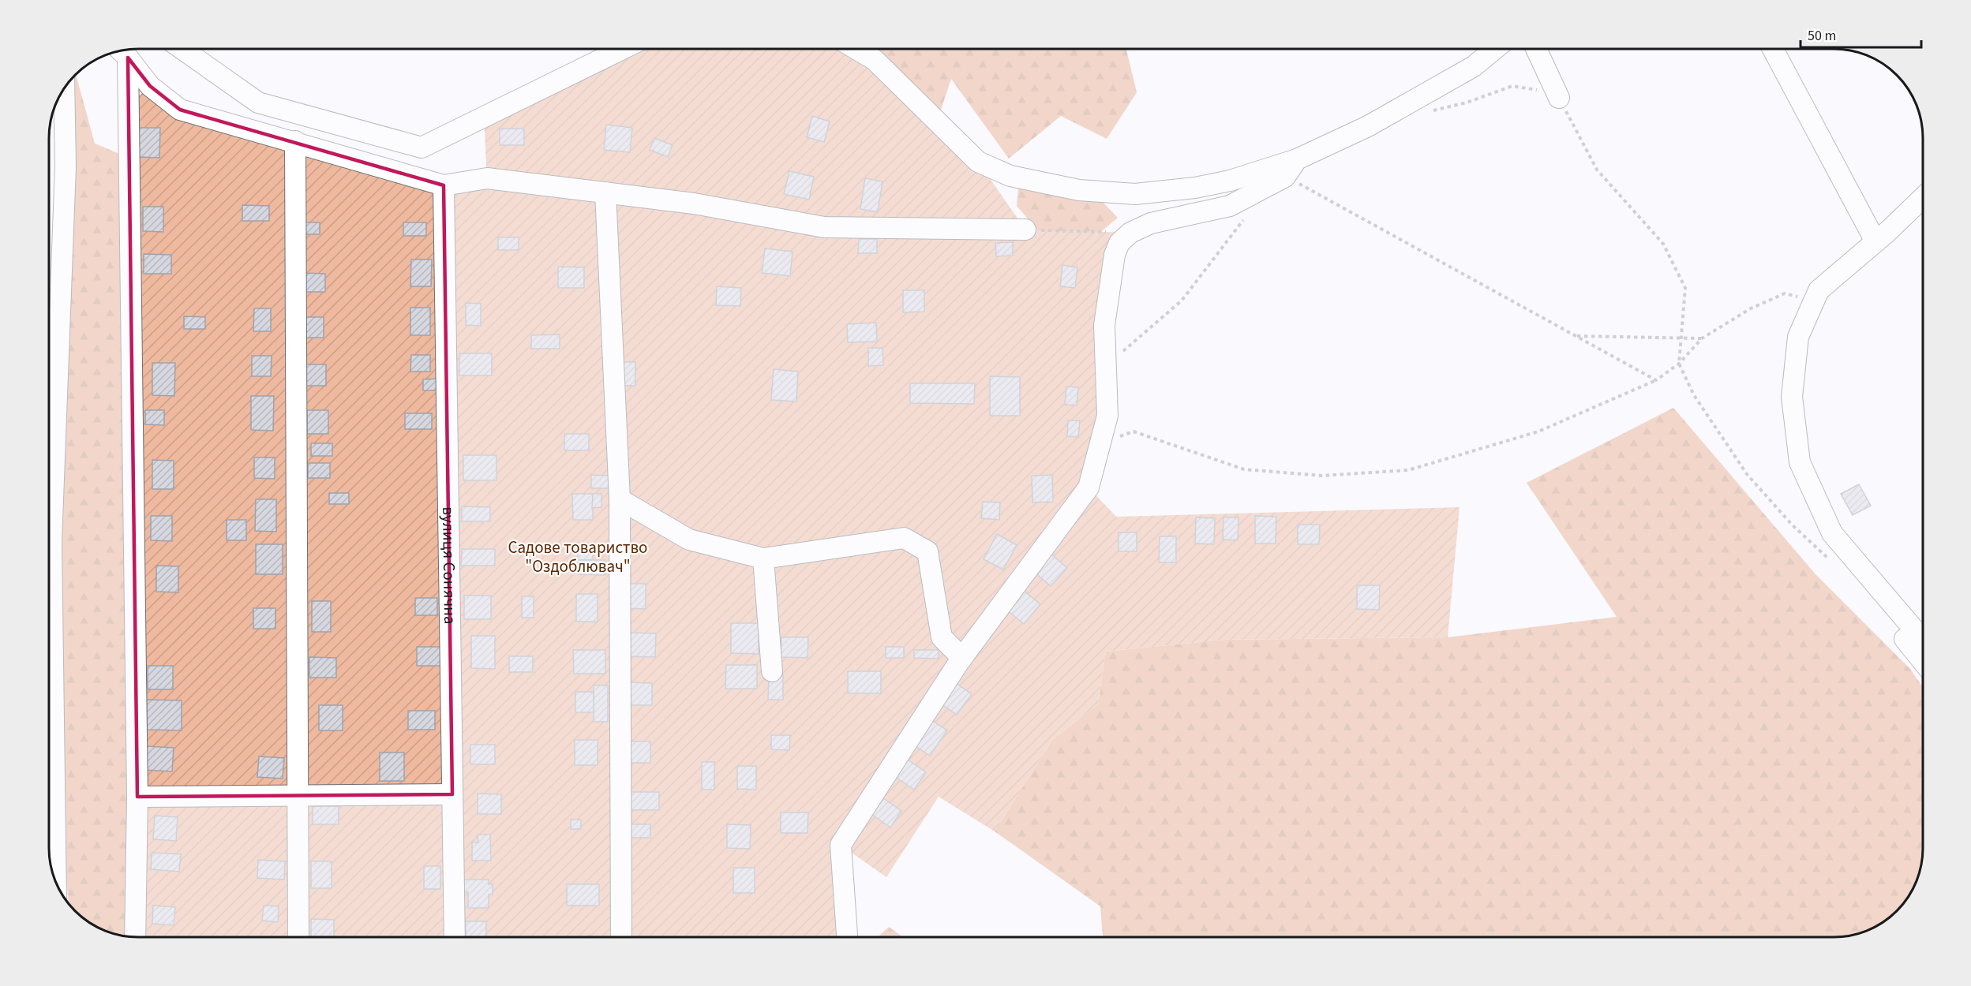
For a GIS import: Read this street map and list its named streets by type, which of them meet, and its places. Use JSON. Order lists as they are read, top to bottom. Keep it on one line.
{"streets":{"street":["вулиця Сонячна"]},"parks":["Садове товариство \"Оздоблювач\""],"scale_bar":"50 m"}
